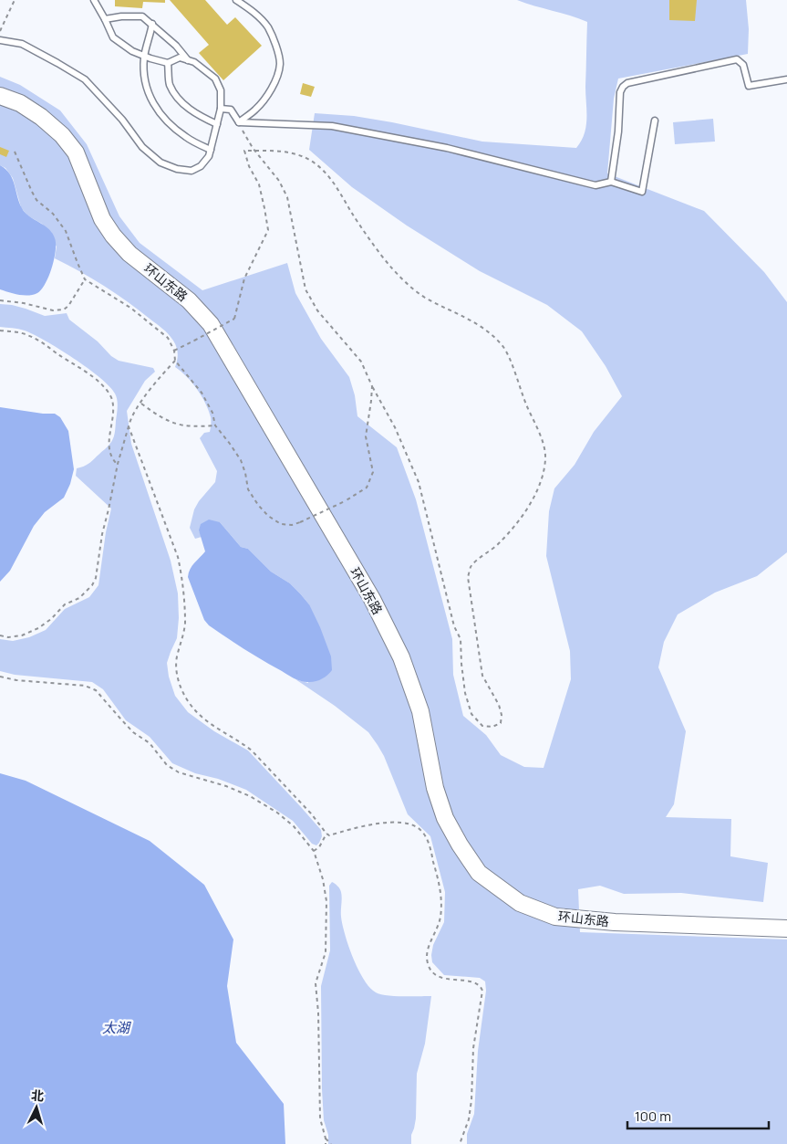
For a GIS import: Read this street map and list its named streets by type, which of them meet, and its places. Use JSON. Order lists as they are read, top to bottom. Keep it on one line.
{"streets":{"street":["环山东路"]},"water":["太湖"],"scale_bar":"100 m","north":"top"}
